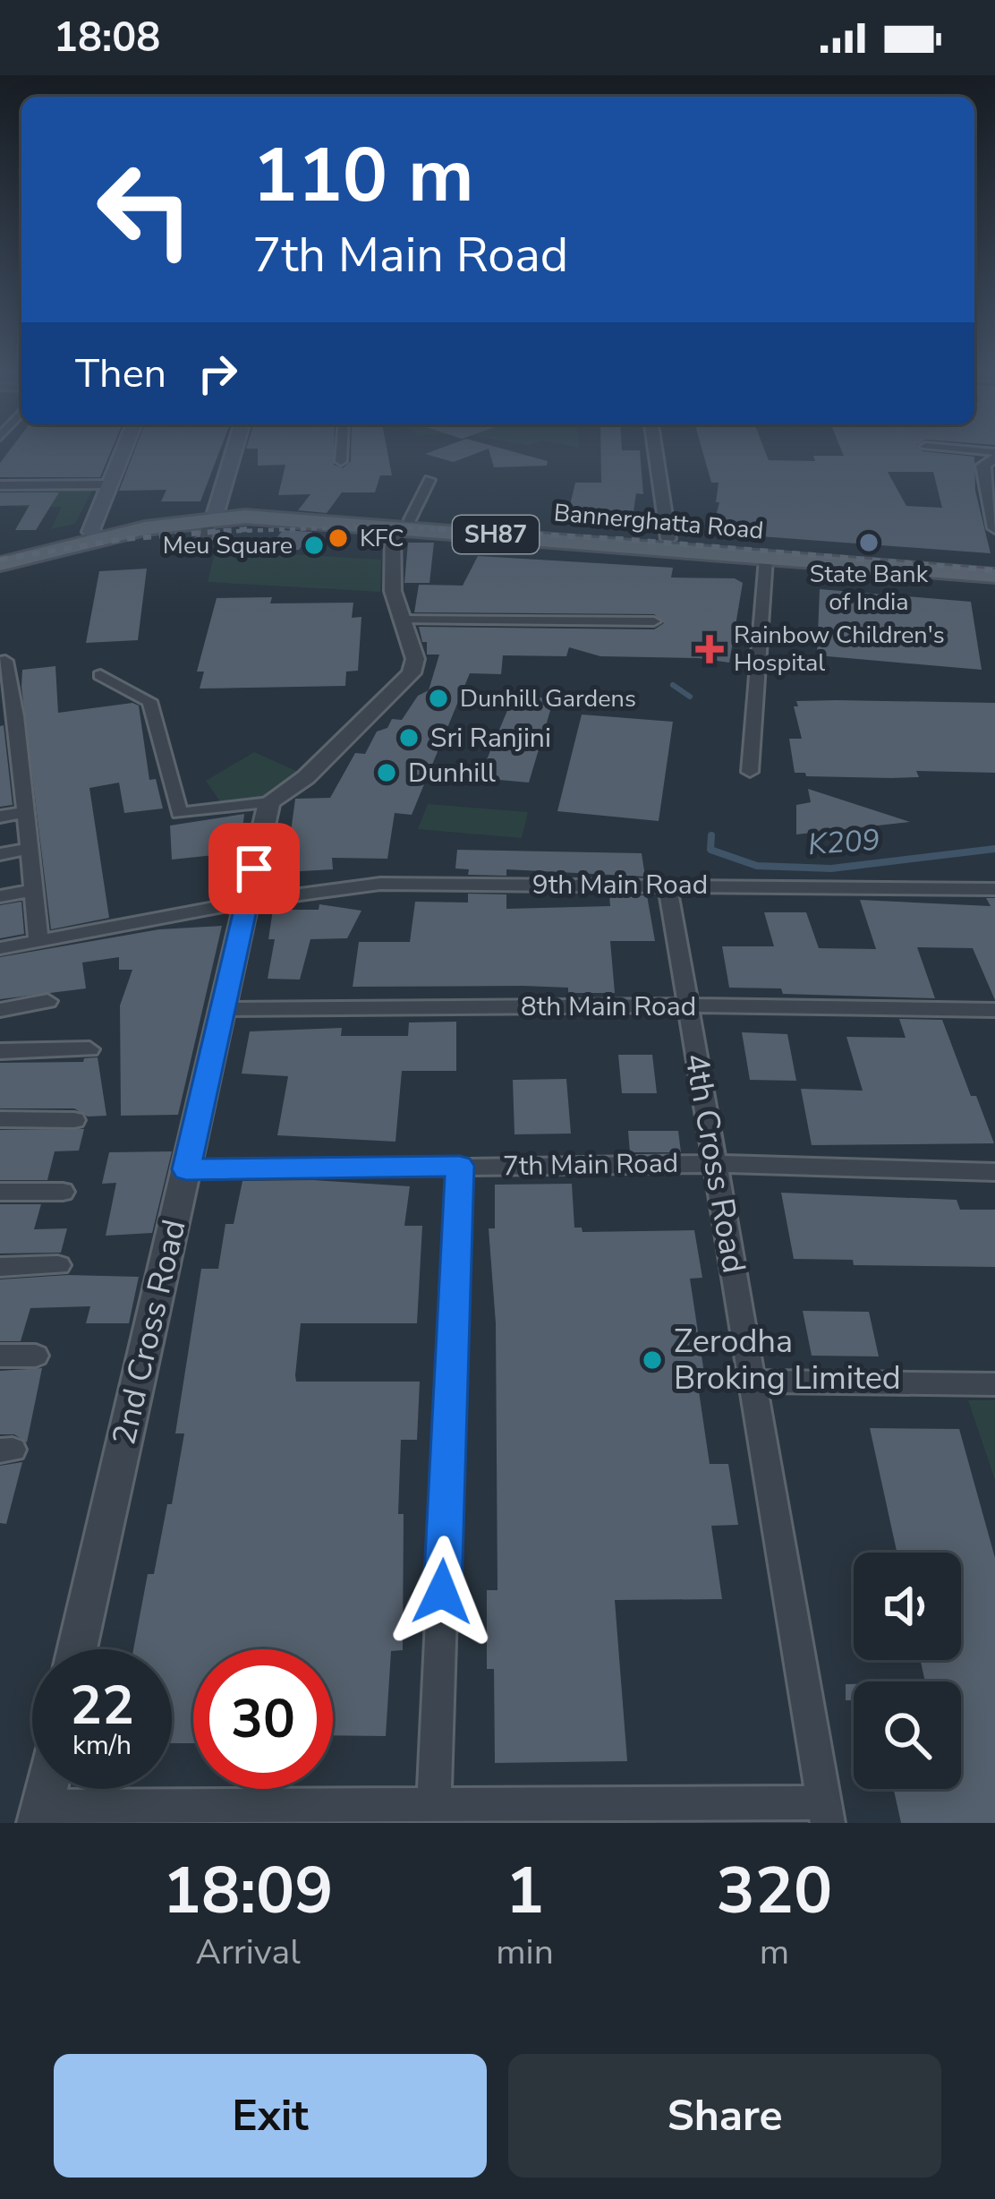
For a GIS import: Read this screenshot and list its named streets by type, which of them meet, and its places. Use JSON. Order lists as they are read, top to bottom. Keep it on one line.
{"streets":{"main road":["Bannerghatta Road","SH87"],"street":["9th Main Road","8th Main Road","4th Cross Road","7th Main Road","2nd Cross Road"]},"crossings":[["9th Main Road","4th Cross Road"],["9th Main Road","2nd Cross Road"],["8th Main Road","4th Cross Road"],["8th Main Road","2nd Cross Road"],["4th Cross Road","7th Main Road"],["7th Main Road","2nd Cross Road"]],"water":["K209"],"places":{"other":["KFC","State Bank of India","Meu Square","Dunhill Gardens","Sri Ranjini","Dunhill","Zerodha Broking Limited"],"health":["Rainbow Children's Hospital"]},"page":{"status":"18:08","turn":["110 m","7th Main Road"],"then":"Then","speed":"22 km/h","limit":"30","eta":["18:09","Arrival","1","min","320","m"],"buttons":["Exit","Share"]}}
